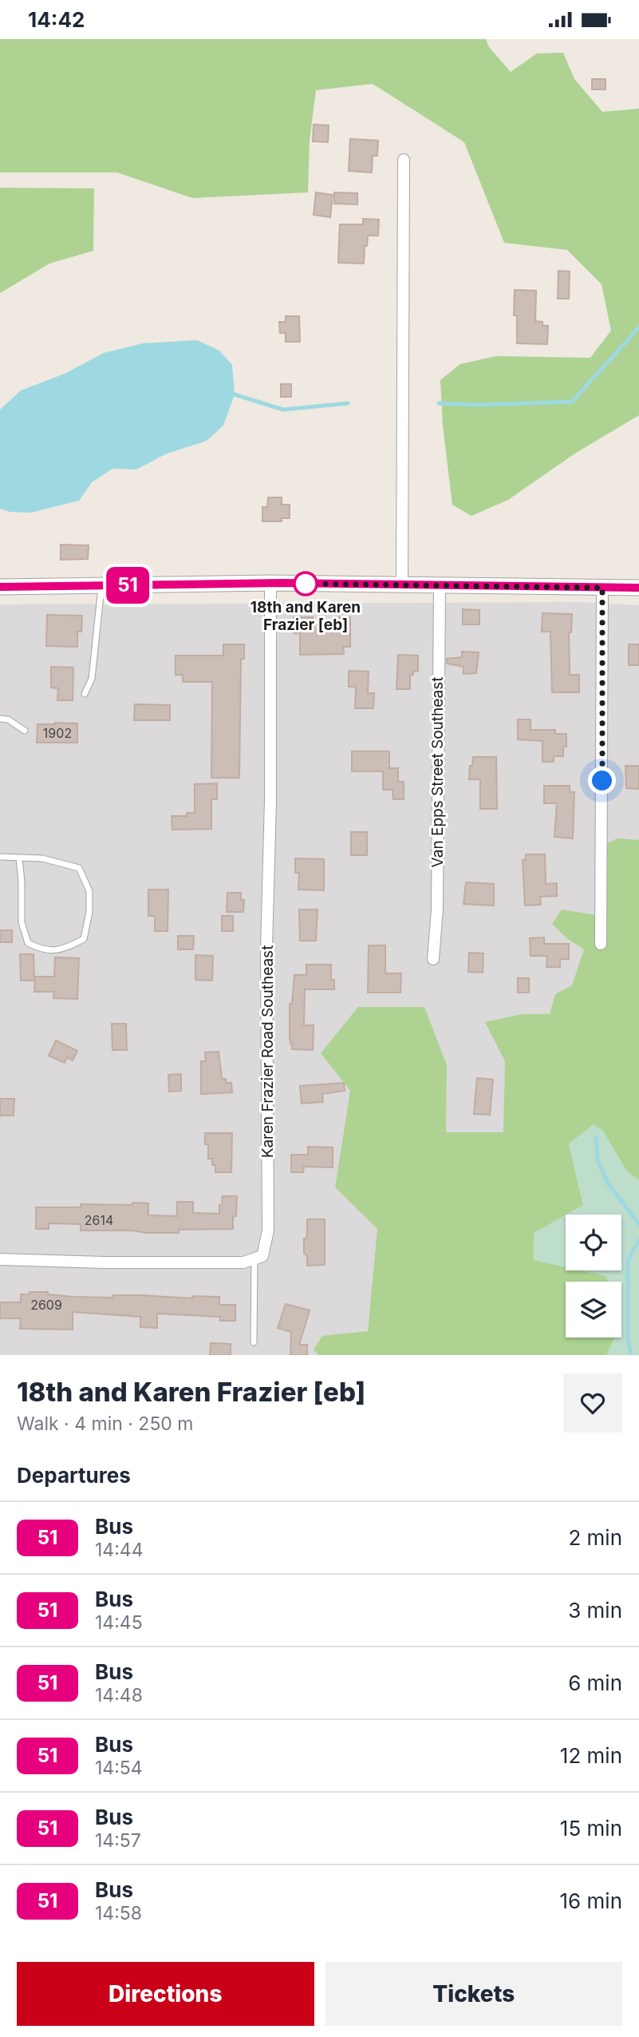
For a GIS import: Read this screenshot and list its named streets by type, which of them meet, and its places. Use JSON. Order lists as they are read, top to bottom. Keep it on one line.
{"streets":{"street":["Van Epps Street Southeast","Karen Frazier Road Southeast"]},"places":["18th and Karen Frazier [eb]"],"lines":["bus line 51"],"house_numbers":["1902","2614","2609"],"page":{"status":"14:42","on_map":"51","heading":[["18th and Karen Frazier [eb]","Walk · 4 min · 250 m"],"Departures"],"list":[{"mark":"51","name":"Bus","note":"14:44","value":"2 min"},{"mark":"51","name":"Bus","note":"14:45","value":"3 min"},{"mark":"51","name":"Bus","note":"14:48","value":"6 min"},{"mark":"51","name":"Bus","note":"14:54","value":"12 min"},{"mark":"51","name":"Bus","note":"14:57","value":"15 min"},{"mark":"51","name":"Bus","note":"14:58","value":"16 min"}],"buttons":["Directions","Tickets"]}}
